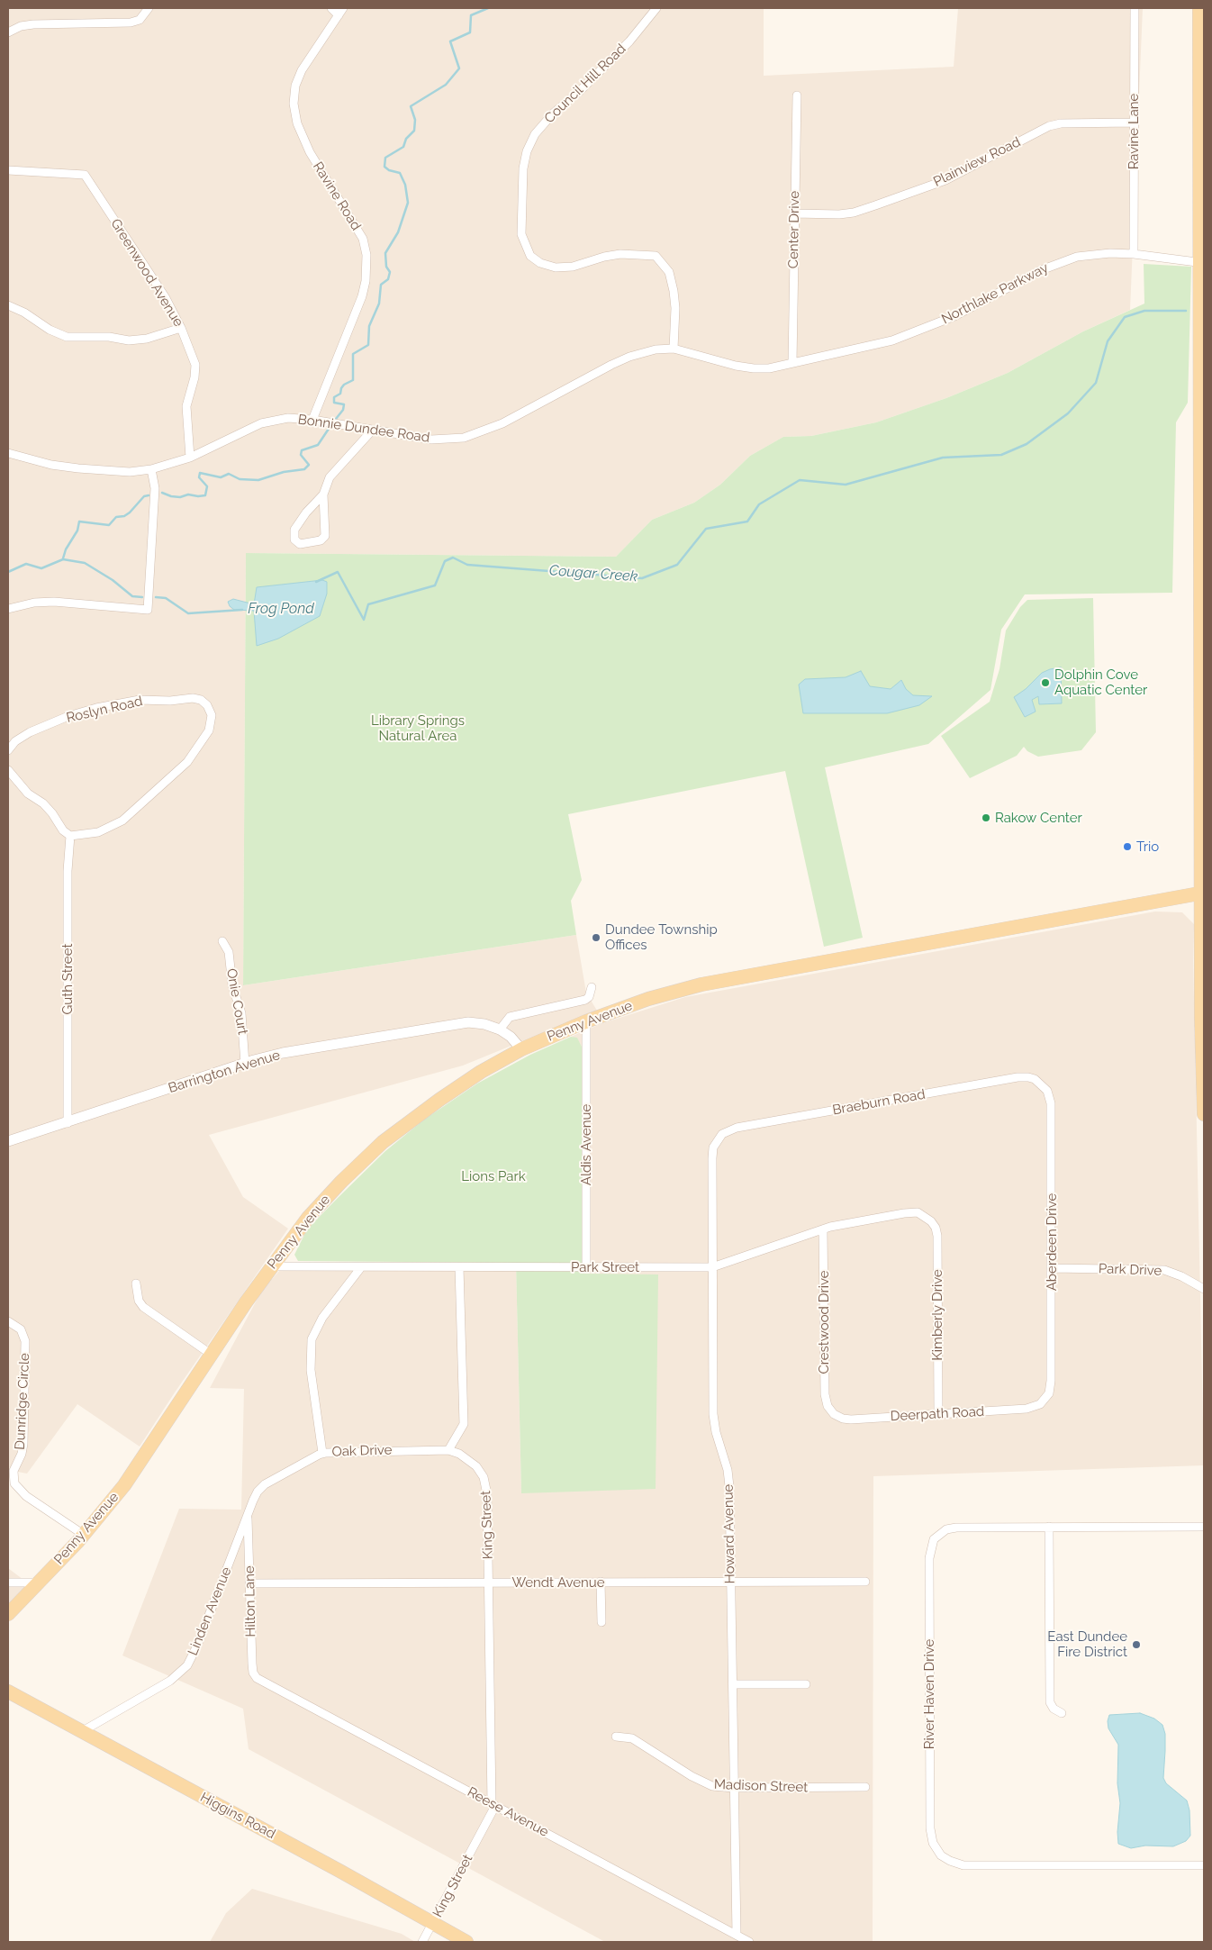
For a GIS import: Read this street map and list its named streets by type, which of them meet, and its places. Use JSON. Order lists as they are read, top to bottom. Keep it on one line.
{"streets":{"main road":["Penny Avenue","Higgins Road"],"street":["Council Hill Road","Ravine Lane","Plainview Road","Ravine Road","Center Drive","Greenwood Avenue","Northlake Parkway","Bonnie Dundee Road","Roslyn Road","Guth Street","Onie Court","Barrington Avenue","Braeburn Road","Aldis Avenue","Aberdeen Drive","Park Street","Park Drive","Kimberly Drive","Crestwood Drive","Dunridge Circle","Deerpath Road","Oak Drive","King Street","Howard Avenue","Wendt Avenue","Hilton Lane","Linden Avenue","River Haven Drive","Madison Street","Reese Avenue"]},"crossings":[["Council Hill Road","Bonnie Dundee Road"],["Ravine Lane","Plainview Road"],["Ravine Lane","Northlake Parkway"],["Plainview Road","Center Drive"],["Ravine Road","Bonnie Dundee Road"],["Center Drive","Northlake Parkway"],["Greenwood Avenue","Bonnie Dundee Road"],["Northlake Parkway","Bonnie Dundee Road"],["Roslyn Road","Guth Street"],["Guth Street","Barrington Avenue"],["Onie Court","Barrington Avenue"],["Penny Avenue","Barrington Avenue"],["Penny Avenue","Aldis Avenue"],["Penny Avenue","Park Street"],["Penny Avenue","Dunridge Circle"],["Braeburn Road","Aberdeen Drive"],["Braeburn Road","Howard Avenue"],["Aldis Avenue","Park Street"],["Aberdeen Drive","Park Drive"],["Aberdeen Drive","Deerpath Road"],["Park Street","Kimberly Drive"],["Park Street","Crestwood Drive"],["Park Street","Howard Avenue"],["Kimberly Drive","Deerpath Road"],["Crestwood Drive","Deerpath Road"],["Oak Drive","King Street"],["Oak Drive","Hilton Lane"],["Oak Drive","Linden Avenue"],["King Street","Wendt Avenue"],["King Street","Reese Avenue"],["King Street","Higgins Road"],["Howard Avenue","Wendt Avenue"],["Howard Avenue","Madison Street"],["Howard Avenue","Reese Avenue"],["Wendt Avenue","Hilton Lane"],["Hilton Lane","Linden Avenue"],["Hilton Lane","Reese Avenue"],["Linden Avenue","Higgins Road"]],"water":["Cougar Creek","Frog Pond"],"parks":["Library Springs Natural Area","Lions Park"],"places":["Dolphin Cove Aquatic Center","Rakow Center","Trio","Dundee Township Offices","East Dundee Fire District"]}
